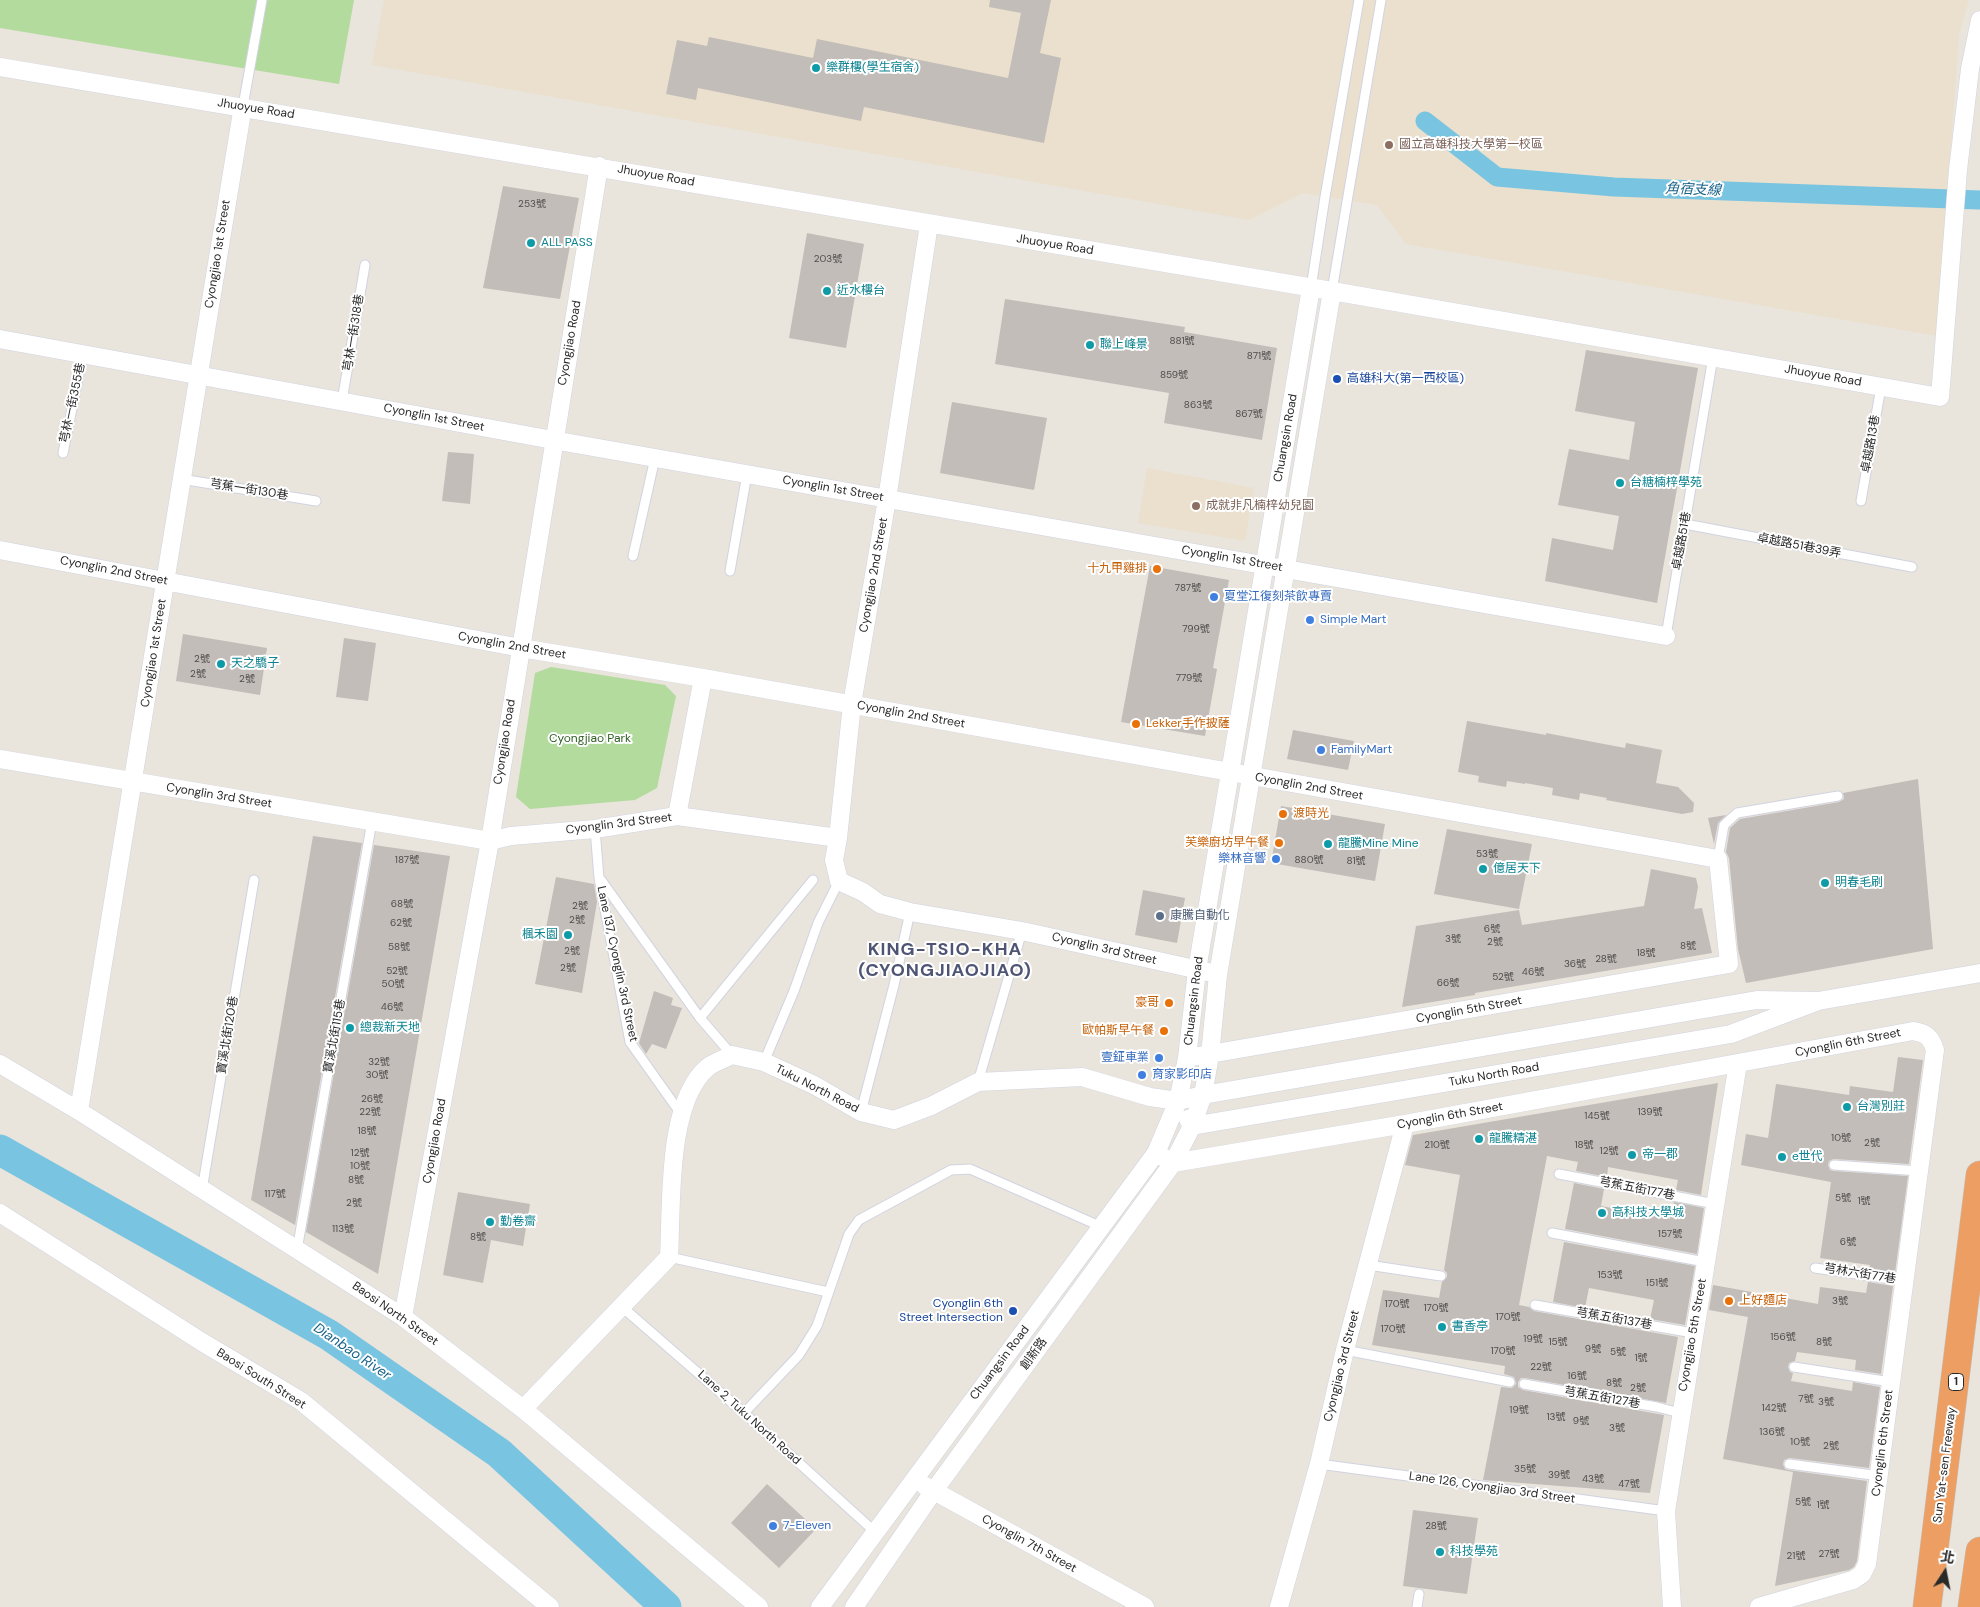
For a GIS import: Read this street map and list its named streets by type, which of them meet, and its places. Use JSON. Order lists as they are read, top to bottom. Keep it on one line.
{"streets":{"highway":["1","Sun Yat-sen Freeway"],"street":["Jhuoyue Road","Cyongjiao 1st Street","Cyongjiao Road","Cyonglin 1st Street","Chuangsin Road","Cyonglin 2nd Street","Cyongjiao 2nd Street","Cyonglin 3rd Street","Cyonglin 5th Street","Cyonglin 6th Street","Tuku North Road","Baosi North Street","Cyongjiao 5th Street","創新路","Cyongjiao 3rd Street","Baosi South Street","Cyonglin 7th Street"],"lane":["芎林一街318巷","芎林一街355巷","卓越路13巷","芎蕉一街130巷","卓越路51巷","卓越路51巷39弄","Lane 137, Cyonglin 3rd Street","寶溪北街120巷","寶溪北街115巷","芎蕉五街177巷","芎林六街77巷","芎蕉五街137巷","芎蕉五街127巷","Lane 2, Tuku North Road","Lane 126, Cyongjiao 3rd Street"]},"crossings":[["Jhuoyue Road","Cyongjiao 1st Street"],["Jhuoyue Road","Cyongjiao Road"],["Jhuoyue Road","Chuangsin Road"],["Jhuoyue Road","卓越路13巷"],["Jhuoyue Road","卓越路51巷"],["Jhuoyue Road","Cyongjiao 2nd Street"],["Cyongjiao 1st Street","Cyonglin 1st Street"],["Cyongjiao 1st Street","芎蕉一街130巷"],["Cyongjiao 1st Street","Cyonglin 2nd Street"],["Cyongjiao 1st Street","Cyonglin 3rd Street"],["Cyongjiao 1st Street","Baosi North Street"],["芎林一街318巷","Cyonglin 1st Street"],["Cyongjiao Road","Cyonglin 1st Street"],["Cyongjiao Road","Cyonglin 2nd Street"],["Cyongjiao Road","Cyonglin 3rd Street"],["Cyongjiao Road","Baosi North Street"],["芎林一街355巷","Cyonglin 1st Street"],["Cyonglin 1st Street","Chuangsin Road"],["Cyonglin 1st Street","卓越路51巷"],["Cyonglin 1st Street","Cyongjiao 2nd Street"],["Chuangsin Road","Cyonglin 2nd Street"],["Chuangsin Road","Cyonglin 3rd Street"],["Chuangsin Road","Cyonglin 5th Street"],["Chuangsin Road","Tuku North Road"],["Chuangsin Road","創新路"],["Chuangsin Road","Lane 2, Tuku North Road"],["Chuangsin Road","Cyonglin 7th Street"],["卓越路51巷","卓越路51巷39弄"],["Cyonglin 2nd Street","Cyongjiao 2nd Street"],["Cyonglin 2nd Street","Cyonglin 5th Street"],["Cyongjiao 2nd Street","Cyonglin 3rd Street"],["Cyonglin 3rd Street","Lane 137, Cyonglin 3rd Street"],["Cyonglin 3rd Street","寶溪北街115巷"],["寶溪北街120巷","Baosi North Street"],["寶溪北街115巷","Baosi North Street"],["Cyonglin 6th Street","芎林六街77巷"],["Cyonglin 6th Street","Cyongjiao 5th Street"],["Cyonglin 6th Street","創新路"],["Cyonglin 6th Street","Cyongjiao 3rd Street"],["Tuku North Road","創新路"],["芎蕉五街177巷","Cyongjiao 5th Street"],["芎蕉五街137巷","Cyongjiao 5th Street"],["Cyongjiao 5th Street","芎蕉五街127巷"],["Cyongjiao 5th Street","Lane 126, Cyongjiao 3rd Street"],["創新路","Cyonglin 7th Street"],["Cyongjiao 3rd Street","Lane 126, Cyongjiao 3rd Street"]],"districts":["KING-TSIO-KHA (CYONGJIAOJIAO)"],"water":["角宿支線","Dianbao River"],"parks":["Cyongjiao Park"],"places":["樂群樓(學生宿舍)","國立高雄科技大學第一校區","ALL PASS","近水樓台","聯上峰景","高雄科大(第一西校區)","台糖楠梓學苑","成就非凡楠梓幼兒園","十九甲雞排","夏堂江復刻茶飲專賣","Simple Mart","天之驕子","Lekker手作披薩","FamilyMart","渡時光","芙樂廚坊早午餐","龍騰Mine Mine","樂林音響","億居天下","明春毛刷","康騰自動化","楓禾園","豪哥","總裁新天地","歐帕斯早午餐","壹鉦車業","育家影印店","台灣別莊","龍騰精湛","帝一郡","e世代","高科技大學城","勤卷齋","上好麵店","Cyonglin 6th Street Intersection","書香亭","7-Eleven","科技學苑"],"house_numbers":["253號","203號","881號","871號","859號","863號","867號","787號","799號","2號","2號","779號","2號","53號","187號","880號","81號","68號","2號","2號","62號","6號","3號","2號","8號","58號","2號","18號","28號","36號","2號","52號","46號","52號","66號","50號","46號","32號","30號","26號","22號","139號","145號","18號","10號","2號","210號","18號","12號","12號","10號","8號","117號","5號","1號","2號","113號","157號","8號","6號","153號","151號","3號","170號","170號","170號","170號","156號","19號","15號","8號","9號","170號","5號","1號","22號","16號","8號","2號","7號","3號","142號","19號","13號","9號","3號","136號","10號","2號","35號","39號","43號","47號","5號","1號","28號","27號","21號"],"north":"top"}
